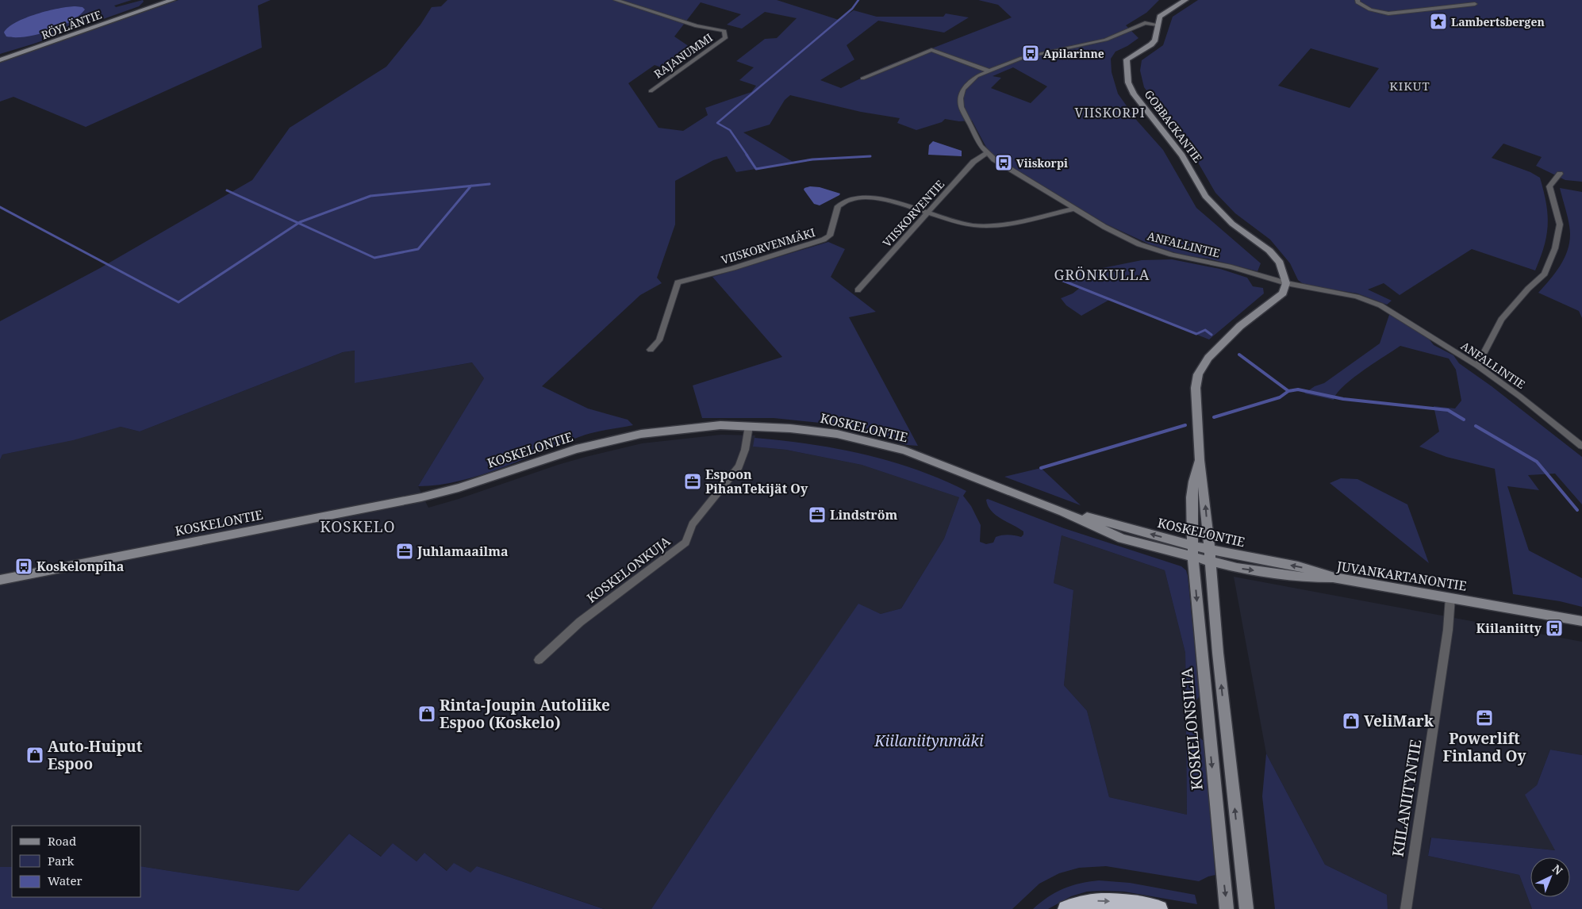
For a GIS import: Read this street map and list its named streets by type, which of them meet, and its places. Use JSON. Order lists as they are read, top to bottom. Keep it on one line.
{"streets":{"main road":["RÖYLÄNTIE","GOBBACKANTIE","KOSKELONTIE","JUVANKARTANONTIE","KOSKELONSILTA"],"street":["RAJANUMMI","VIISKORVENTIE","ANFALLINTIE","VIISKORVENMÄKI","KOSKELONKUJA","KIILANIITYNTIE"]},"crossings":[["GOBBACKANTIE","ANFALLINTIE"],["VIISKORVENTIE","ANFALLINTIE"],["VIISKORVENTIE","VIISKORVENMÄKI"],["ANFALLINTIE","VIISKORVENMÄKI"],["KOSKELONTIE","KOSKELONKUJA"],["KOSKELONTIE","JUVANKARTANONTIE"],["KOSKELONTIE","KOSKELONSILTA"],["JUVANKARTANONTIE","KOSKELONSILTA"],["JUVANKARTANONTIE","KIILANIITYNTIE"]],"districts":["KIKUT","VIISKORPI","GRÖNKULLA","KOSKELO"],"parks":["Kiilaniitynmäki"],"places":{"place":["Lambertsbergen"],"bus stop":["Apilarinne","Viiskorpi","Koskelonpiha","Kiilaniitty"],"office":["Espoon PihanTekijät Oy","Lindström","Juhlamaailma","Powerlift Finland Oy"],"shop":["Rinta-Joupin Autoliike Espoo (Koskelo)","VeliMark","Auto-Huiput Espoo"]},"legend":["Road","Park","Water"],"north":"top right"}
